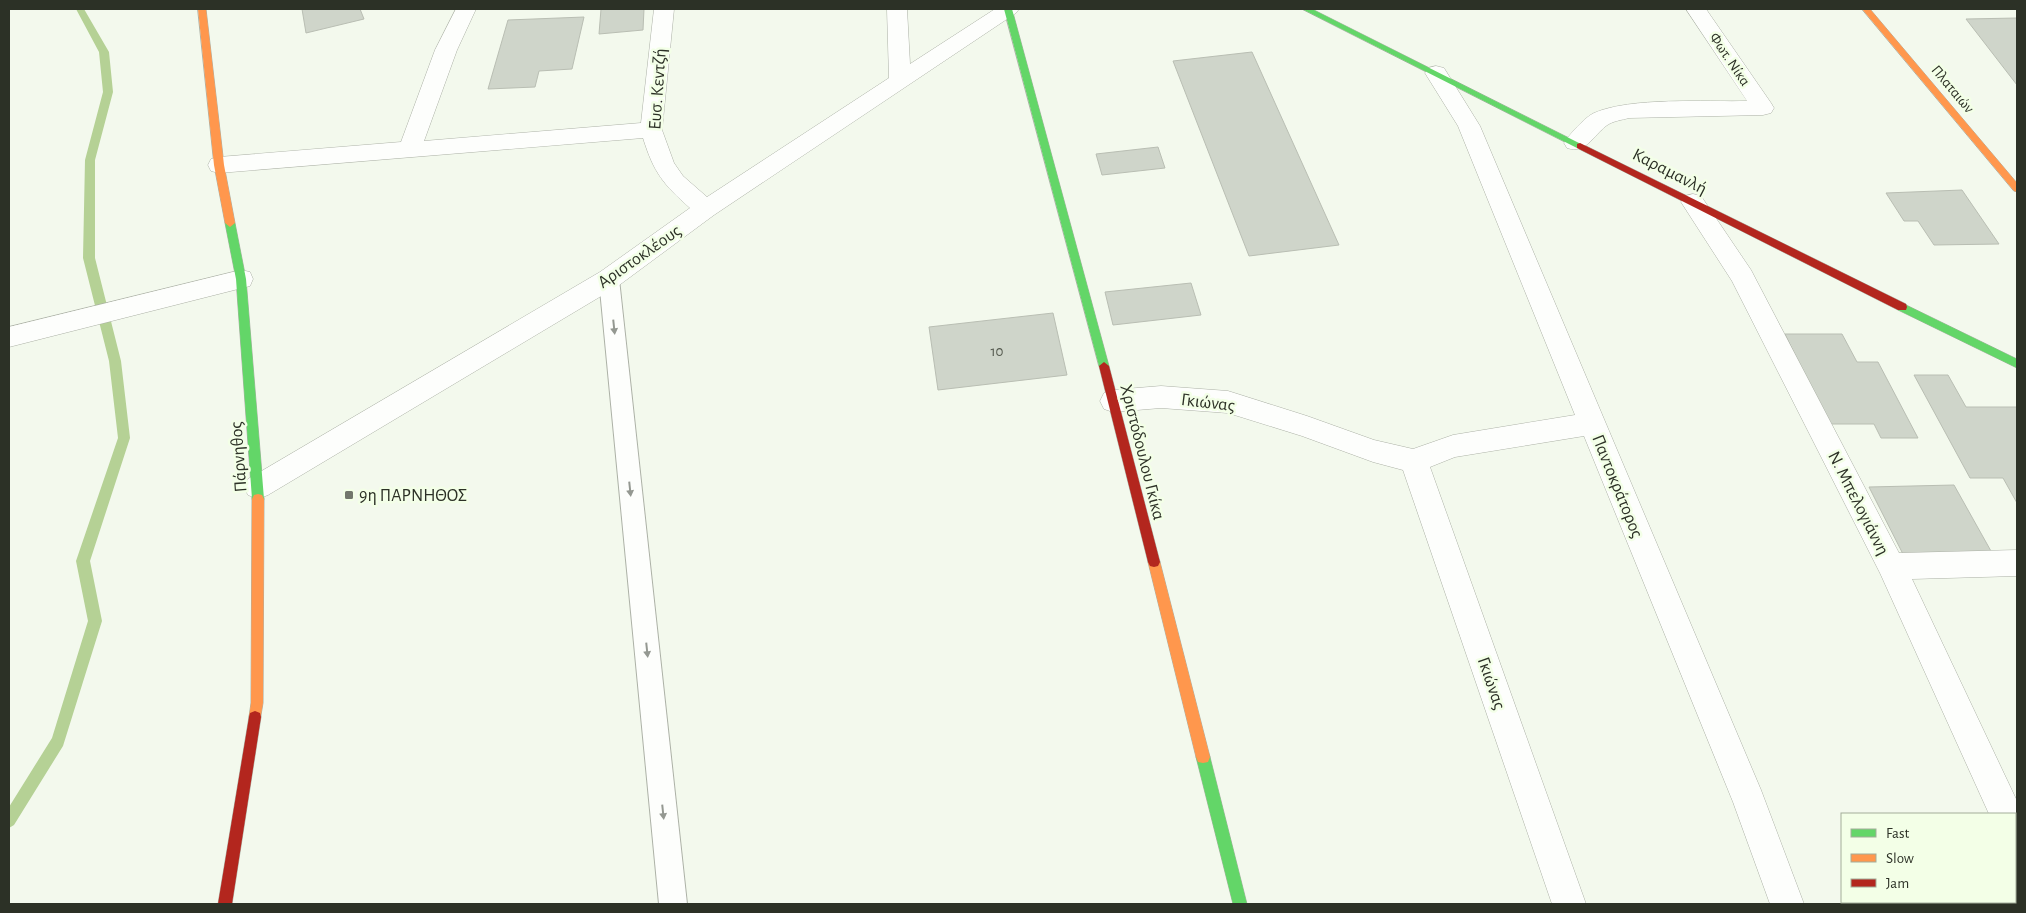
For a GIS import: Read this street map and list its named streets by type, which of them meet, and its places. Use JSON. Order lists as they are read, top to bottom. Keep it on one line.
{"streets":{"main road":["Πλαταιών","Καραμανλή","Χριστόδουλου Γκίκα","Πάρνηθος"],"street":["Φωτ. Νίκα","Ευσ. Κεντζή","Αριστοκλέους","Γκιώνας","Παντοκράτορος","Ν. Μπελογιάννη"]},"crossings":[["Φωτ. Νίκα","Καραμανλή"],["Ευσ. Κεντζή","Αριστοκλέους"],["Καραμανλή","Παντοκράτορος"],["Καραμανλή","Ν. Μπελογιάννη"],["Αριστοκλέους","Χριστόδουλου Γκίκα"],["Αριστοκλέους","Πάρνηθος"],["Γκιώνας","Χριστόδουλου Γκίκα"]],"places":{"transit":["9η ΠΑΡΝΗΘΟΣ"]},"house_numbers":["10"],"legend":["Fast","Slow","Jam"]}
